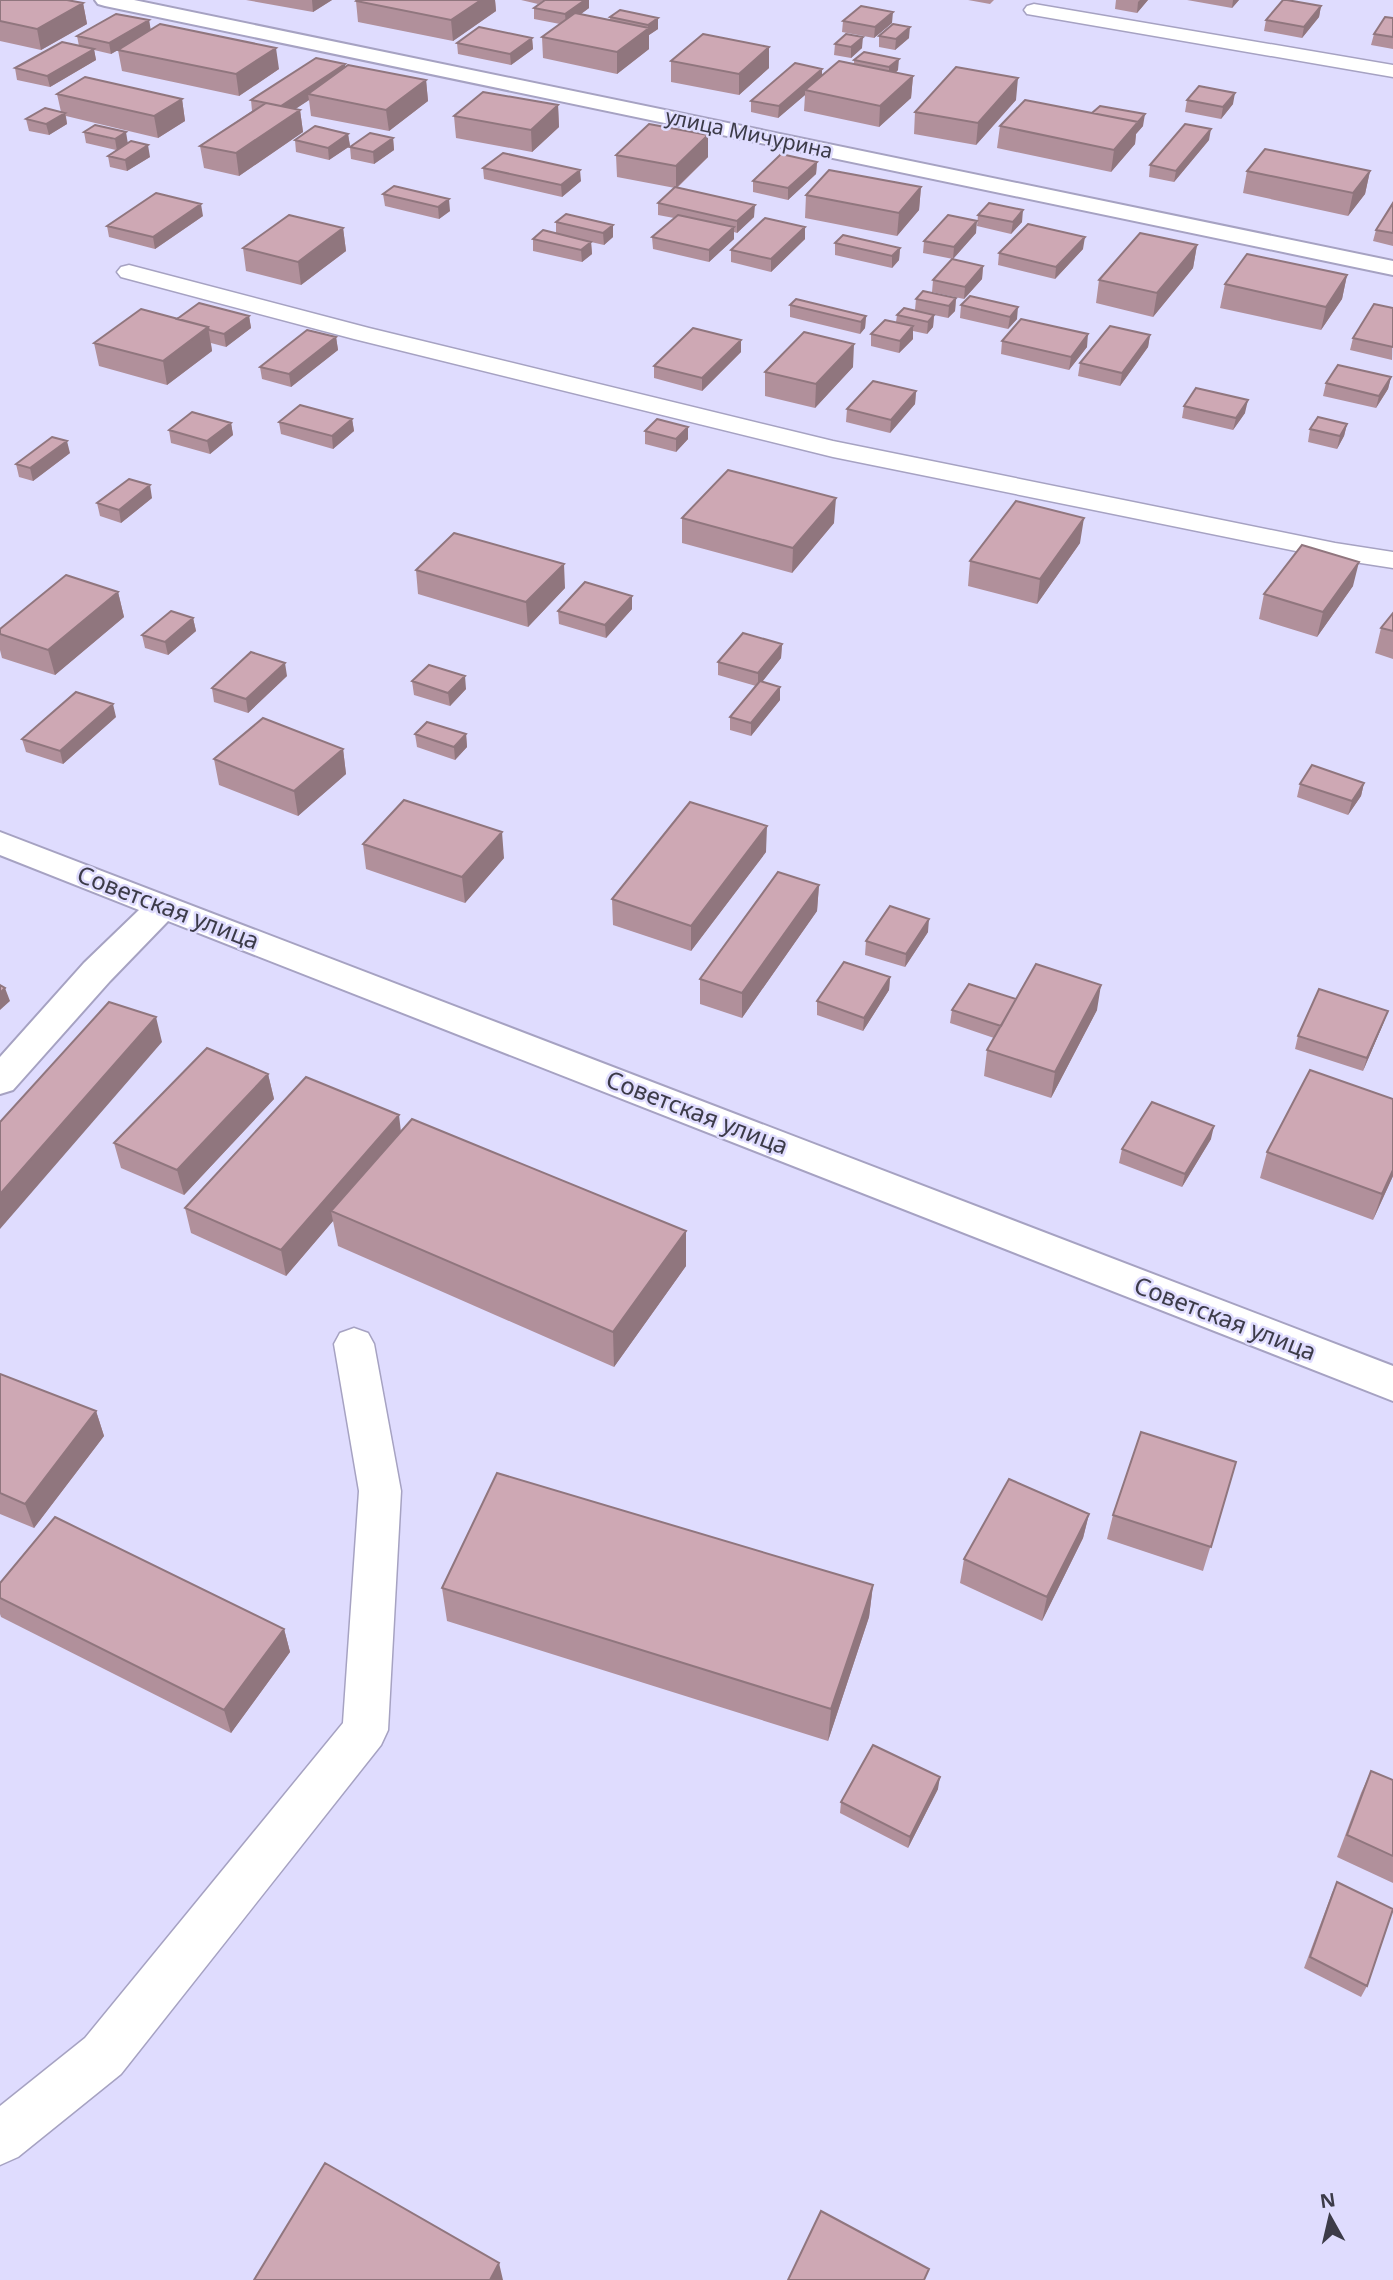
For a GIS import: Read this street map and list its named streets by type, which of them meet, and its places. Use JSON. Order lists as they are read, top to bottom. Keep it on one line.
{"streets":{"street":["улица Мичурина","Советская улица"]},"north":"top"}
